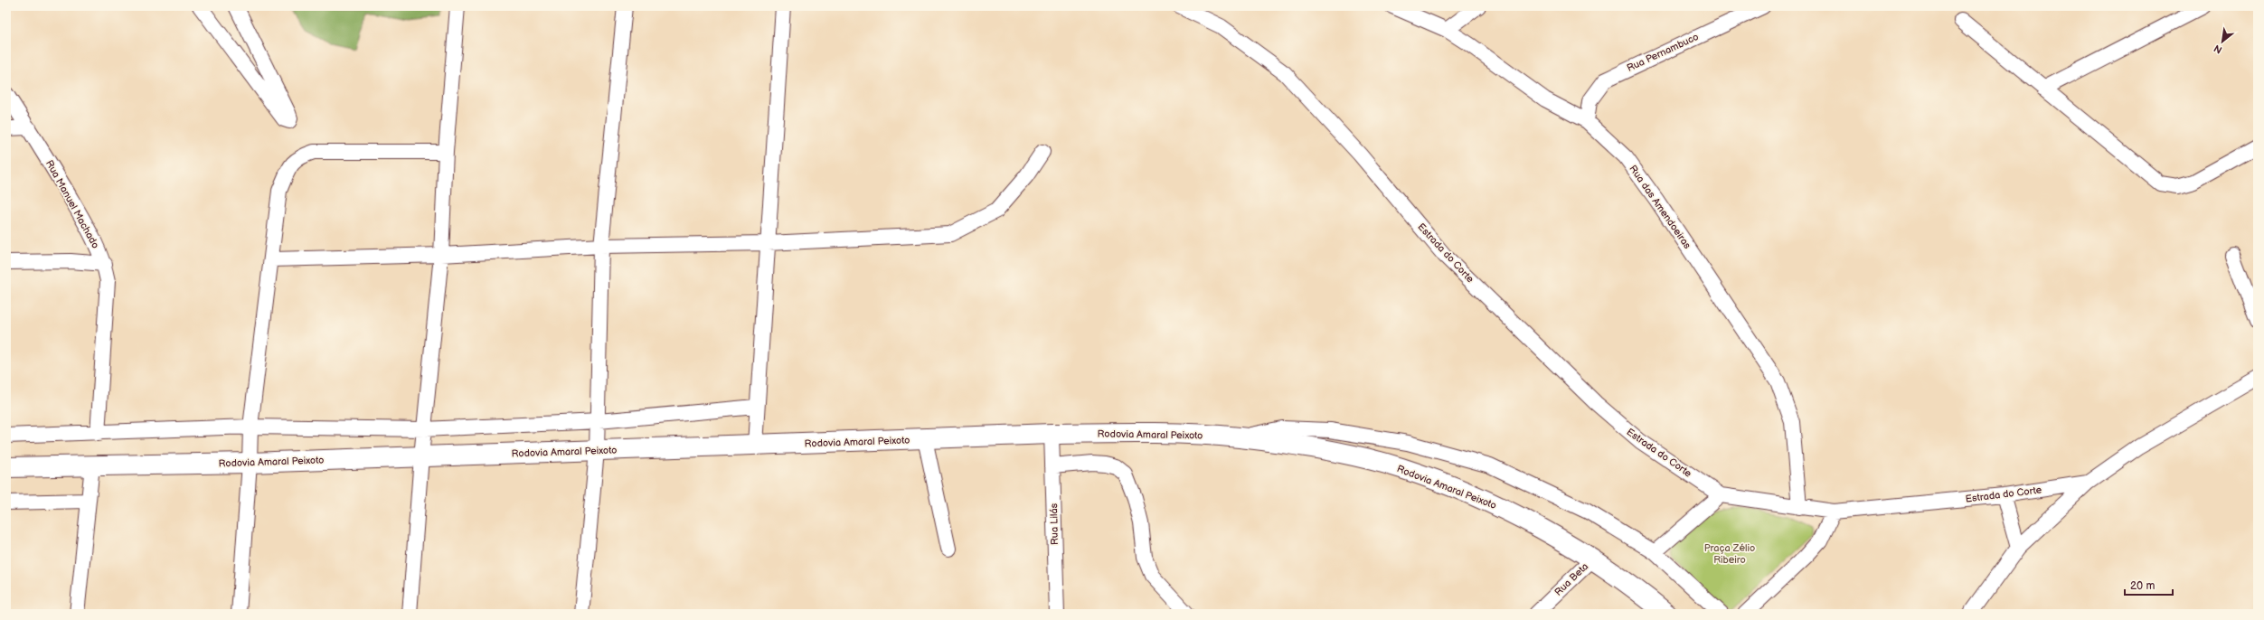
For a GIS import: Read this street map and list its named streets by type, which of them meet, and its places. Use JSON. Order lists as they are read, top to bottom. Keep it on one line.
{"streets":{"highway":["Rodovia Amaral Peixoto"],"street":["Rua Pernambuco","Rua Manuel Machado","Rua das Amendoeiras","Estrada do Corte","Rua Lilás","Rua Beta"]},"crossings":[["Rua Pernambuco","Rua das Amendoeiras"],["Rua das Amendoeiras","Estrada do Corte"],["Rodovia Amaral Peixoto","Rua Lilás"],["Rodovia Amaral Peixoto","Rua Beta"]],"parks":["Praça Zélio Ribeiro"],"scale_bar":"20 m","north":"bottom left"}
